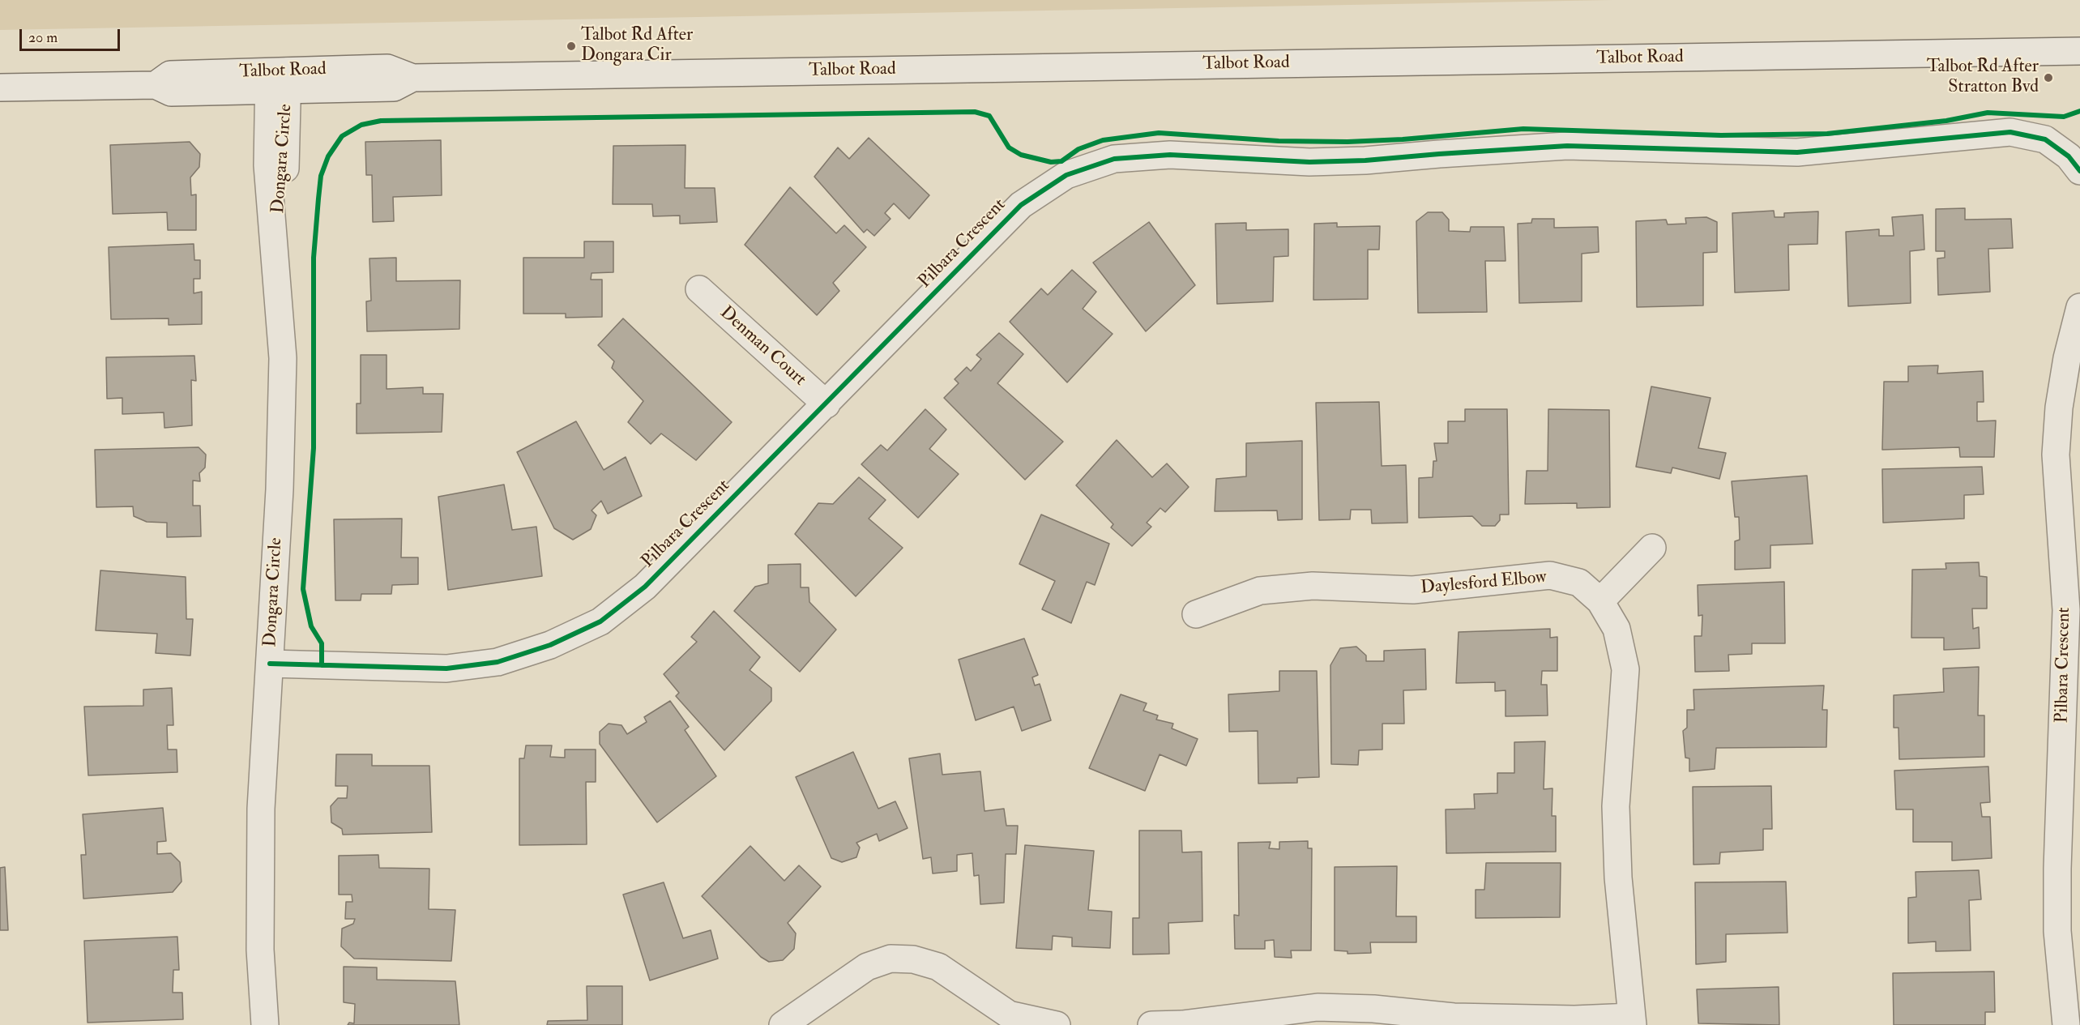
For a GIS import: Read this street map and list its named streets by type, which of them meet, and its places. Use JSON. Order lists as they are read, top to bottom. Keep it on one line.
{"streets":{"street":["Talbot Road","Dongara Circle","Pilbara Crescent","Denman Court","Daylesford Elbow"]},"crossings":[["Talbot Road","Dongara Circle"],["Dongara Circle","Pilbara Crescent"],["Pilbara Crescent","Denman Court"]],"places":["Talbot Rd After Dongara Cir","Talbot Rd After Stratton Bvd"],"scale_bar":"20 m"}
